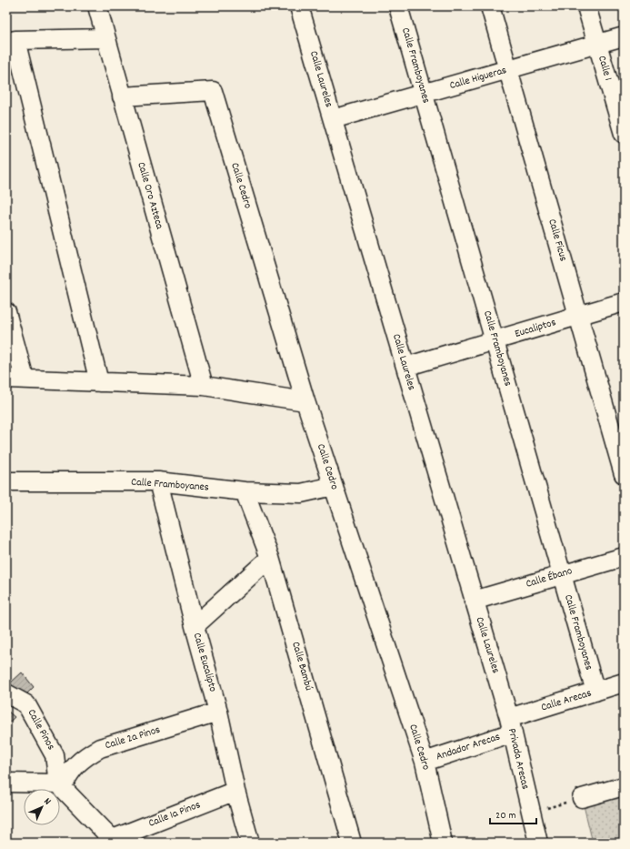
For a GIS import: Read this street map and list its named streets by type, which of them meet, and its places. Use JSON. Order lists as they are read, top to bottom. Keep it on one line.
{"streets":{"street":["Calle Framboyanes","Calle 1","Calle Higueras","Calle Laureles","Calle Cedro","Calle Oro Azteca","Calle Ficus","Eucaliptos","Calle Ébano","Calle Eucalipto","Calle Bambú","Calle Arecas","Calle Pinos","Calle 2a Pinos","Andador Arecas","Privada Arecas","Calle 1a Pinos"]},"crossings":[["Calle Framboyanes","Calle Higueras"],["Calle Framboyanes","Calle Cedro"],["Calle Framboyanes","Eucaliptos"],["Calle Framboyanes","Calle Ébano"],["Calle Framboyanes","Calle Eucalipto"],["Calle Framboyanes","Calle Bambú"],["Calle Framboyanes","Calle Arecas"],["Calle 1","Calle Higueras"],["Calle Higueras","Calle Laureles"],["Calle Higueras","Calle Ficus"],["Calle Laureles","Eucaliptos"],["Calle Laureles","Calle Ébano"],["Calle Laureles","Calle Arecas"],["Calle Laureles","Andador Arecas"],["Calle Laureles","Privada Arecas"],["Calle Cedro","Calle Oro Azteca"],["Calle Cedro","Andador Arecas"],["Calle Ficus","Eucaliptos"],["Calle Eucalipto","Calle 2a Pinos"],["Calle Eucalipto","Calle 1a Pinos"],["Calle Arecas","Andador Arecas"],["Calle Arecas","Privada Arecas"],["Calle Pinos","Calle 2a Pinos"],["Andador Arecas","Privada Arecas"]],"scale_bar":"20 m","north":"top right"}
